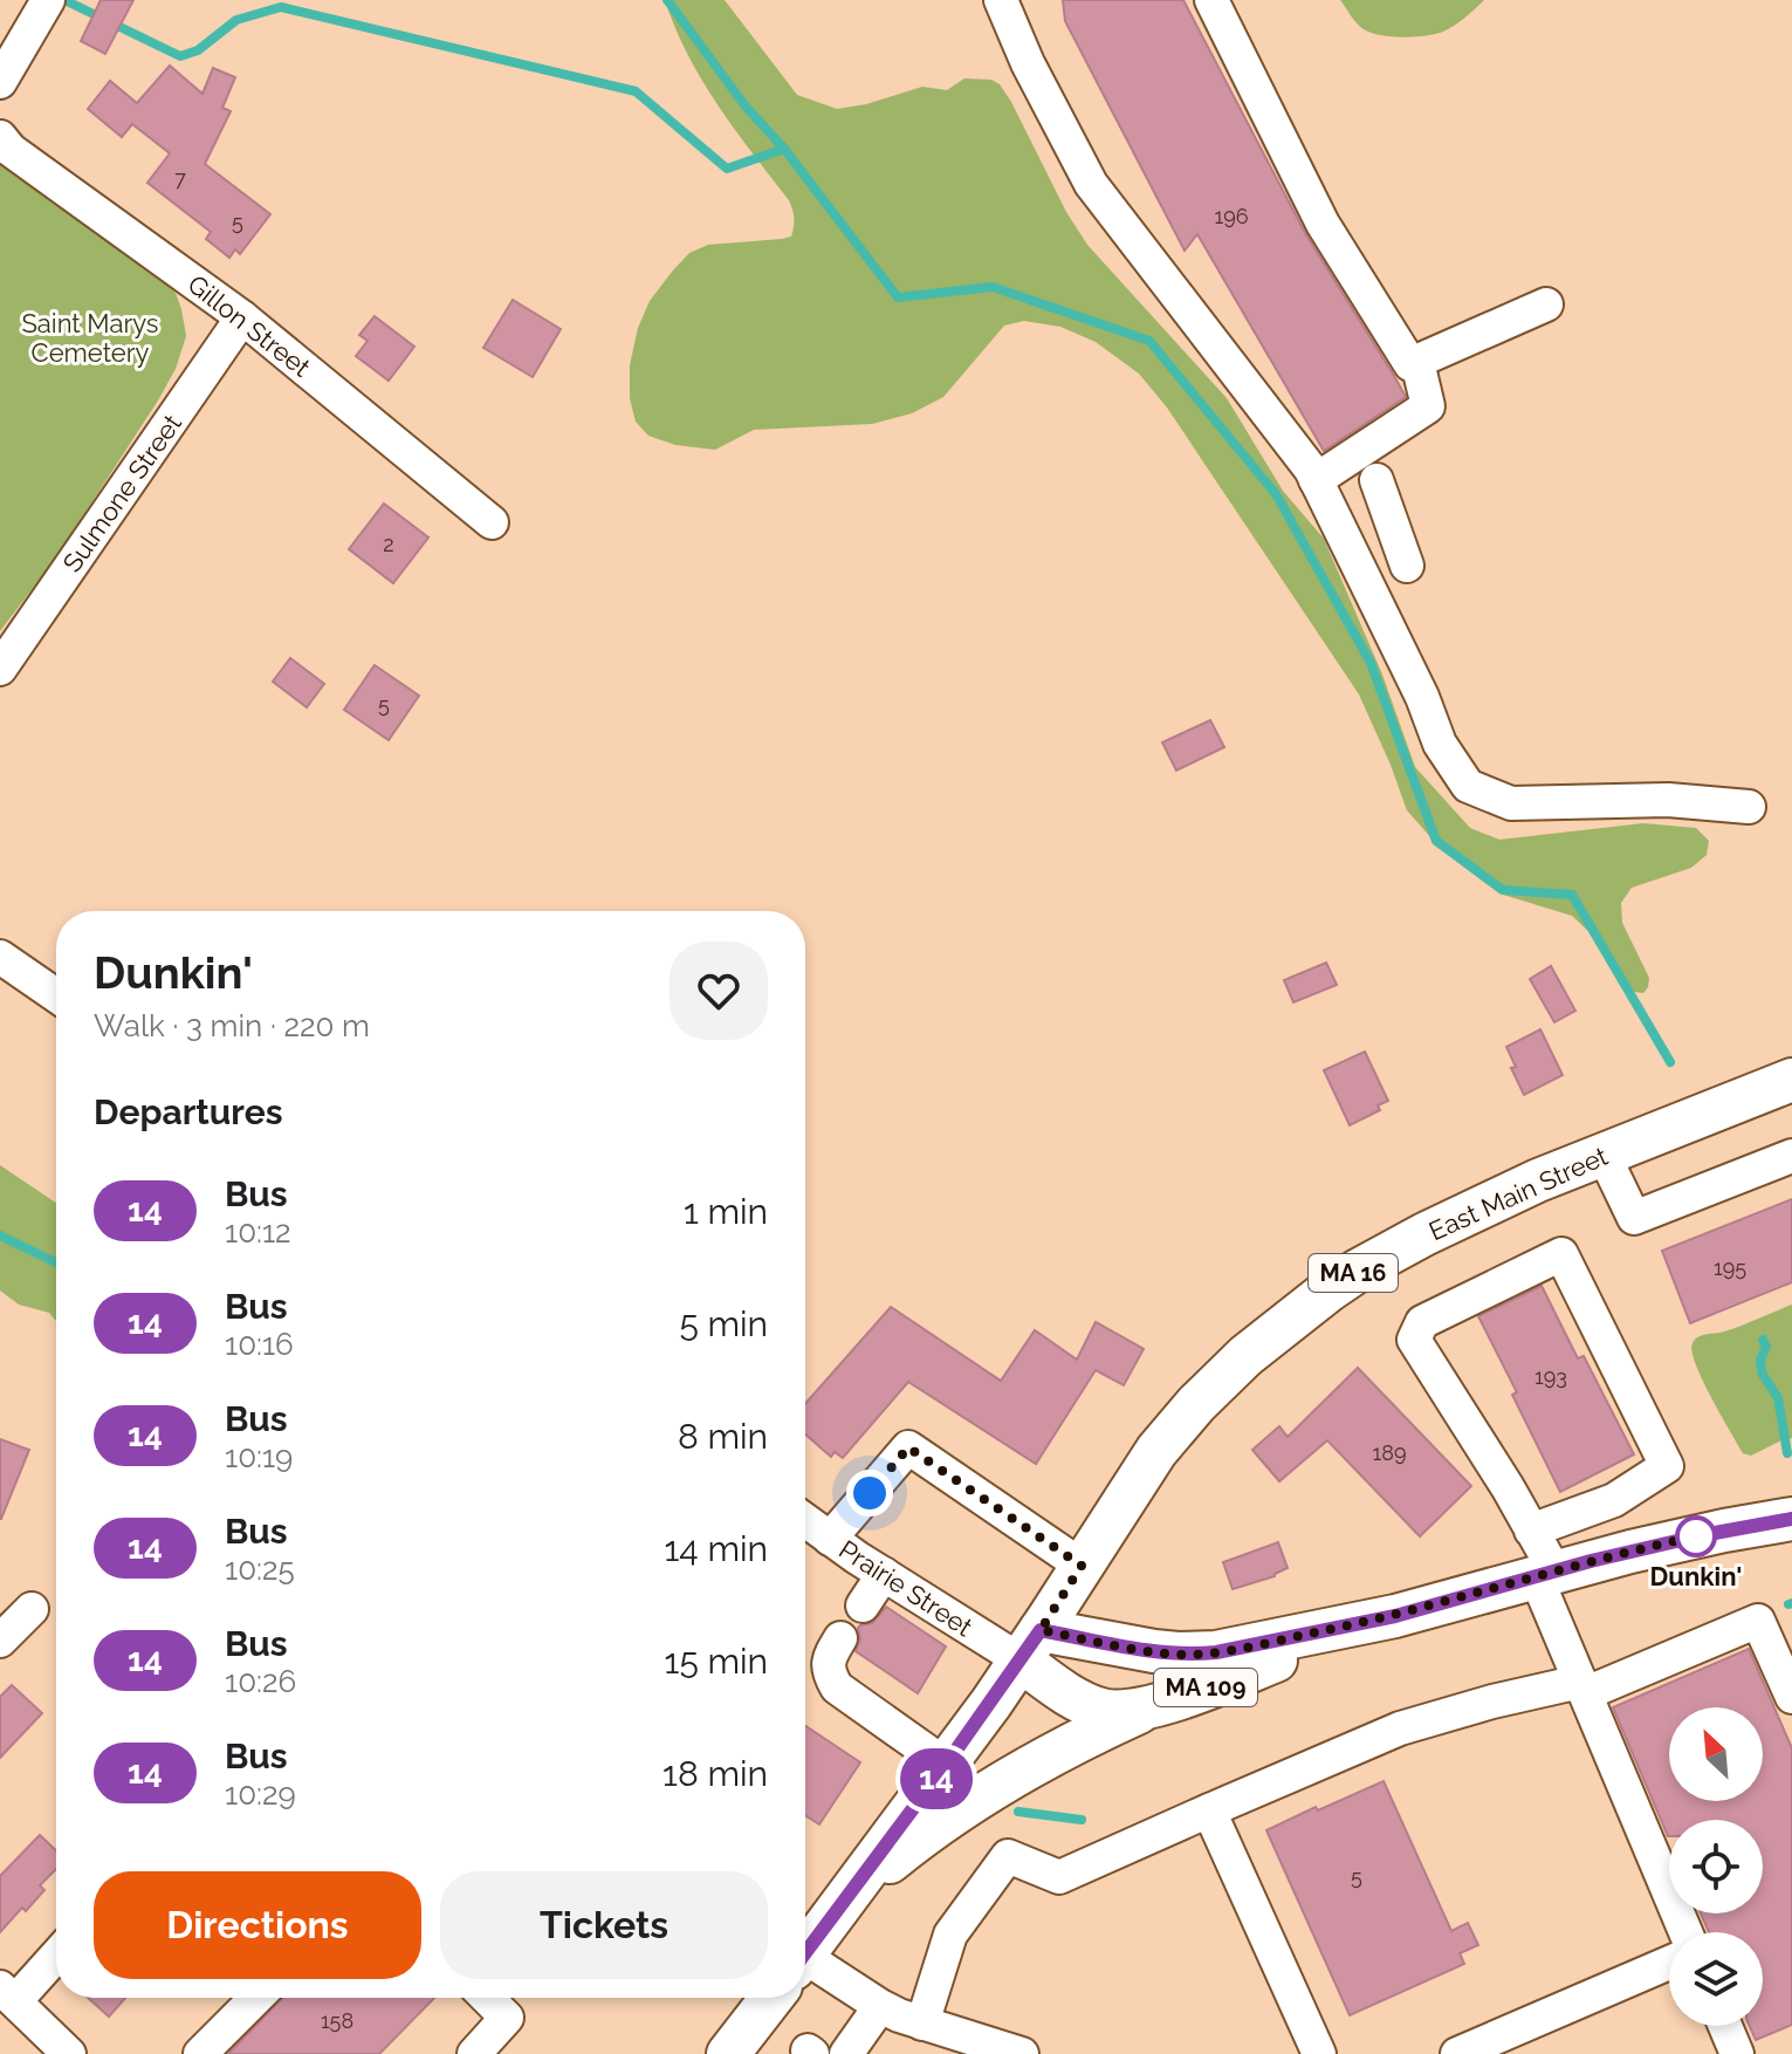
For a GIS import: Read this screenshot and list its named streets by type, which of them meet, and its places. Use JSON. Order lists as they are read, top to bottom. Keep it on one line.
{"streets":{"main road":["East Main Street","MA 16","MA 109"],"street":["Gillon Street","Sulmone Street","Prairie Street"]},"crossings":[["Gillon Street","Sulmone Street"],["East Main Street","Prairie Street"],["East Main Street","MA 109"],["Prairie Street","MA 109"]],"parks":["Saint Marys Cemetery"],"places":["Dunkin'"],"lines":["bus line 14"],"house_numbers":["7","196","5","2","5","195","193","189","5","158"],"north":"top left","page":{"on_map":"14","heading":[["Dunkin'","Walk · 3 min · 220 m"],"Departures"],"list":[{"mark":"14","name":"Bus","note":"10:12","value":"1 min"},{"mark":"14","name":"Bus","note":"10:16","value":"5 min"},{"mark":"14","name":"Bus","note":"10:19","value":"8 min"},{"mark":"14","name":"Bus","note":"10:25","value":"14 min"},{"mark":"14","name":"Bus","note":"10:26","value":"15 min"},{"mark":"14","name":"Bus","note":"10:29","value":"18 min"}],"buttons":["Directions","Tickets"]}}
